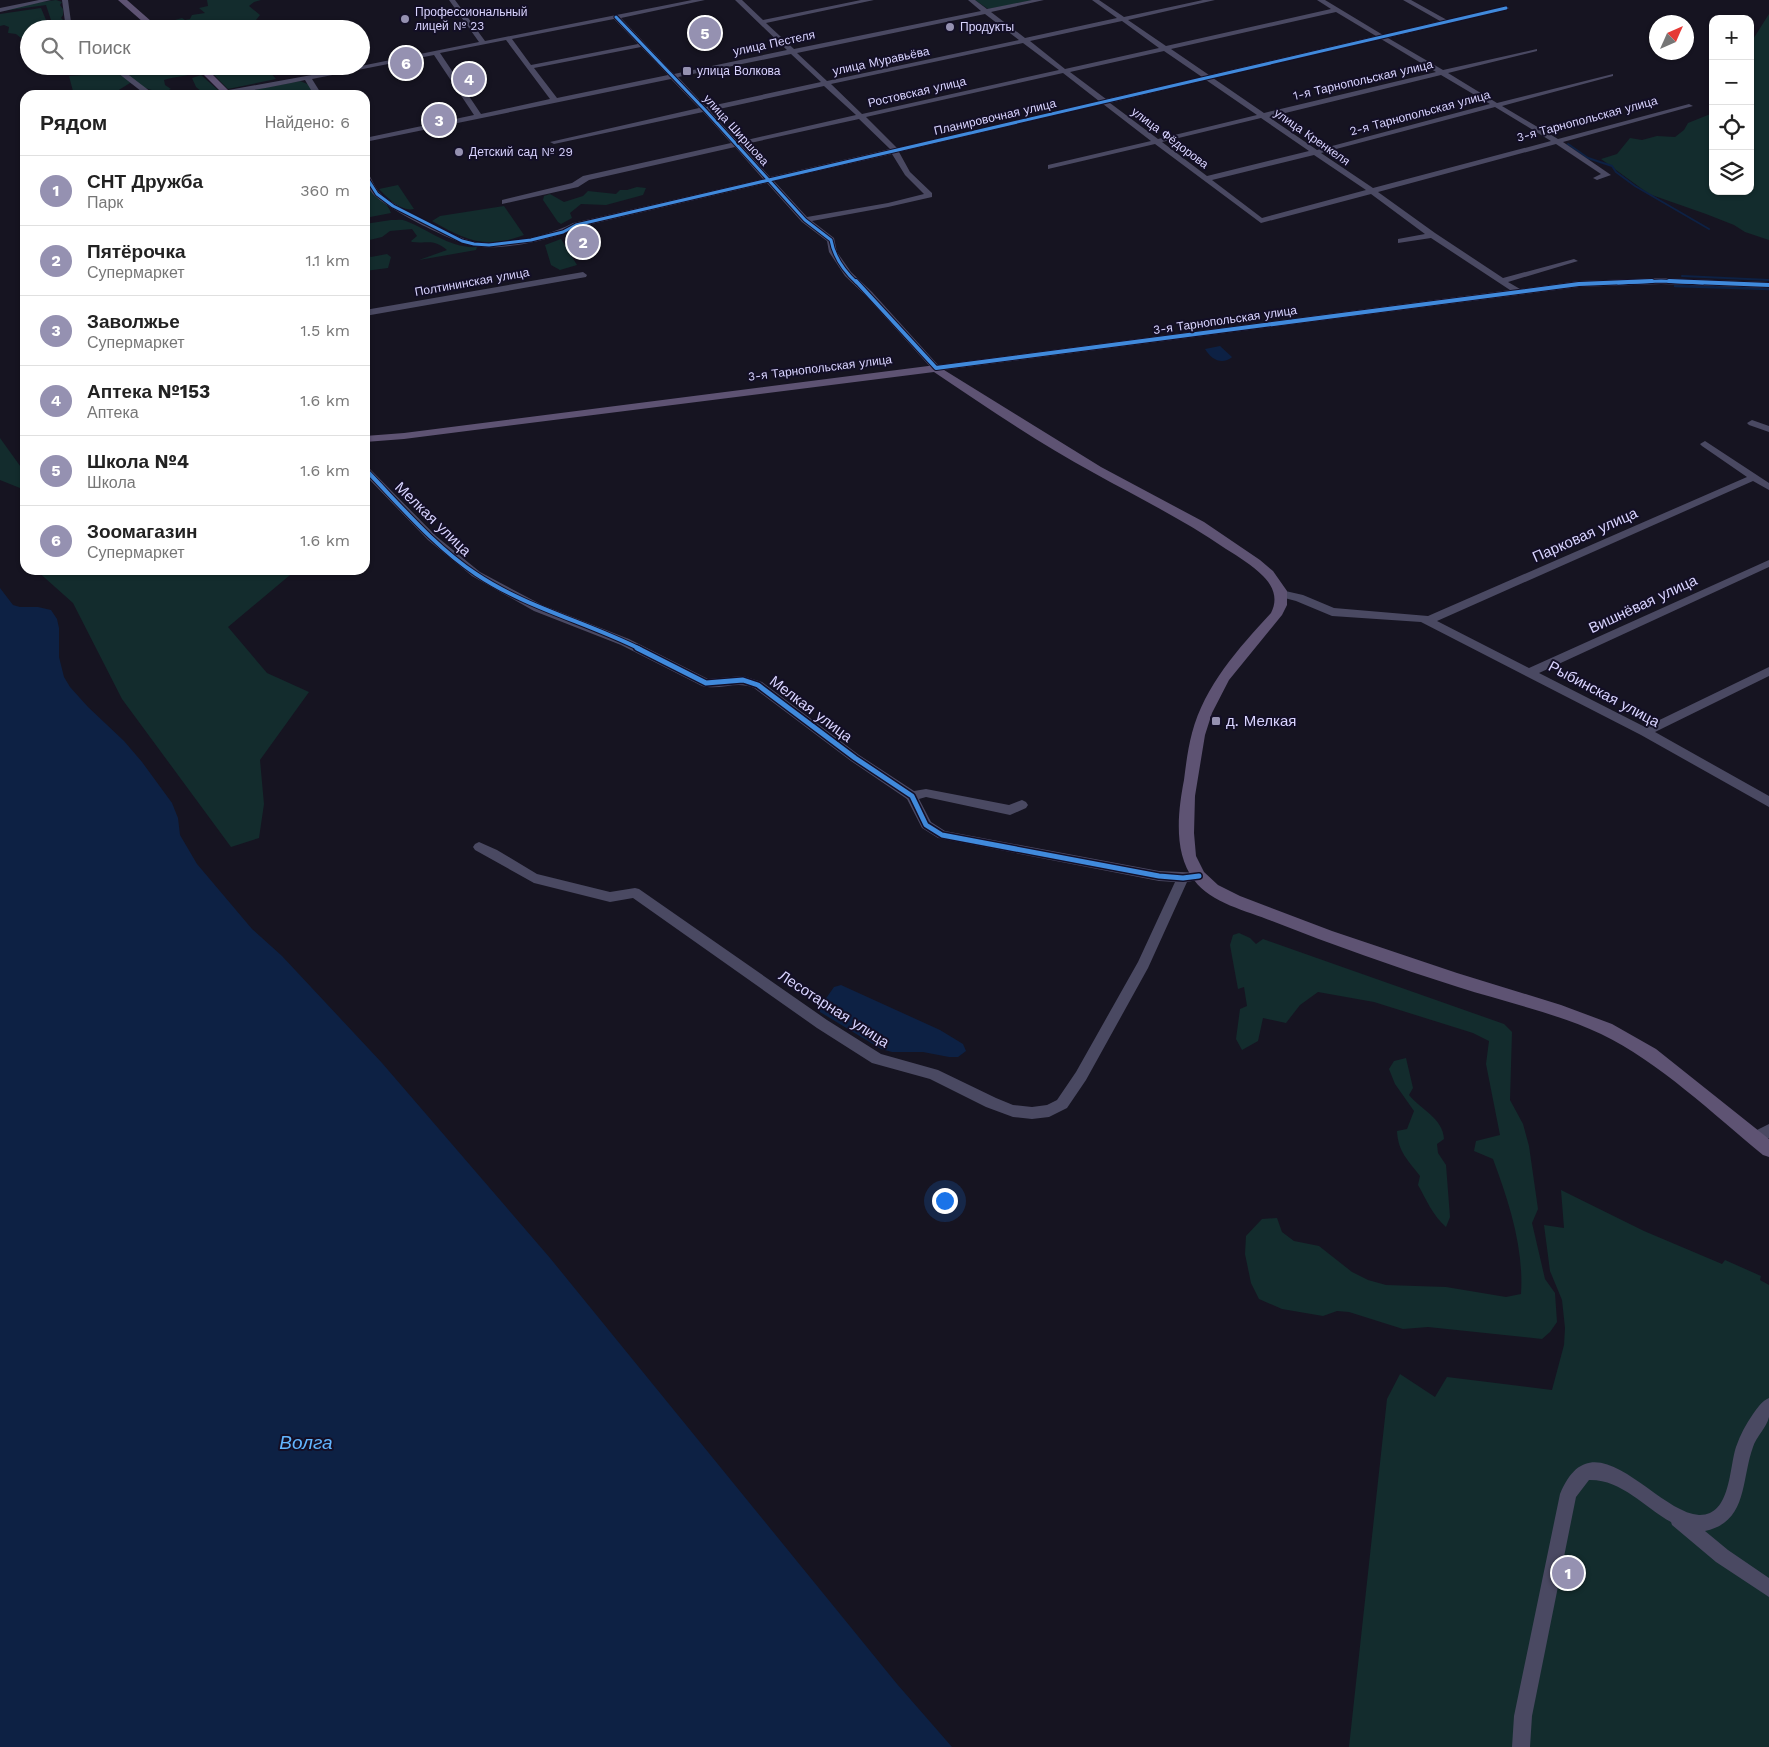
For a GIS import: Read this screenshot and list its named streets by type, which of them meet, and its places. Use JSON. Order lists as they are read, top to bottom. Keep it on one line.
{"streets":{"main road":["3-я Тарнопольская улица"],"street":["улица Пестеля","улица Муравьёва","1-я Тарнопольская улица","Ростовская улица","2-я Тарнопольская улица","Планировочная улица","улица Ширшова","улица Кренкеля","улица Фёдорова","Полтининская улица","Мелкая улица","Парковая улица","Вишнёвая улица","Рыбинская улица","Лесотарная улица"]},"crossings":[["улица Пестеля","улица Ширшова"],["улица Пестеля","улица Фёдорова"],["улица Муравьёва","улица Ширшова"],["улица Муравьёва","улица Кренкеля"],["улица Муравьёва","улица Фёдорова"],["1-я Тарнопольская улица","улица Кренкеля"],["1-я Тарнопольская улица","улица Фёдорова"],["Ростовская улица","улица Ширшова"],["Ростовская улица","улица Кренкеля"],["Ростовская улица","улица Фёдорова"],["2-я Тарнопольская улица","улица Кренкеля"],["2-я Тарнопольская улица","улица Фёдорова"],["Планировочная улица","улица Ширшова"],["Планировочная улица","улица Кренкеля"],["Планировочная улица","улица Фёдорова"],["3-я Тарнопольская улица","улица Ширшова"],["3-я Тарнопольская улица","улица Кренкеля"],["3-я Тарнопольская улица","улица Фёдорова"],["Парковая улица","Рыбинская улица"],["Вишнёвая улица","Рыбинская улица"]],"water":["Волга"],"places":{"other":["Профессиональный лицей № 23","Продукты","Детский сад № 29"],"transit":["улица Волкова","д. Мелкая"]},"north":"top right","page":{"map_buttons":["+","−"],"pins":["5","6","4","3","2","1"],"search":"Поиск","heading":["Рядом","Найдено: 6"],"list":[{"mark":"1","name":"СНТ Дружба","note":"Парк","value":"360 m"},{"mark":"2","name":"Пятёрочка","note":"Супермаркет","value":"1.1 km"},{"mark":"3","name":"Заволжье","note":"Супермаркет","value":"1.5 km"},{"mark":"4","name":"Аптека №153","note":"Аптека","value":"1.6 km"},{"mark":"5","name":"Школа №4","note":"Школа","value":"1.6 km"},{"mark":"6","name":"Зоомагазин","note":"Супермаркет","value":"1.6 km"}]}}
